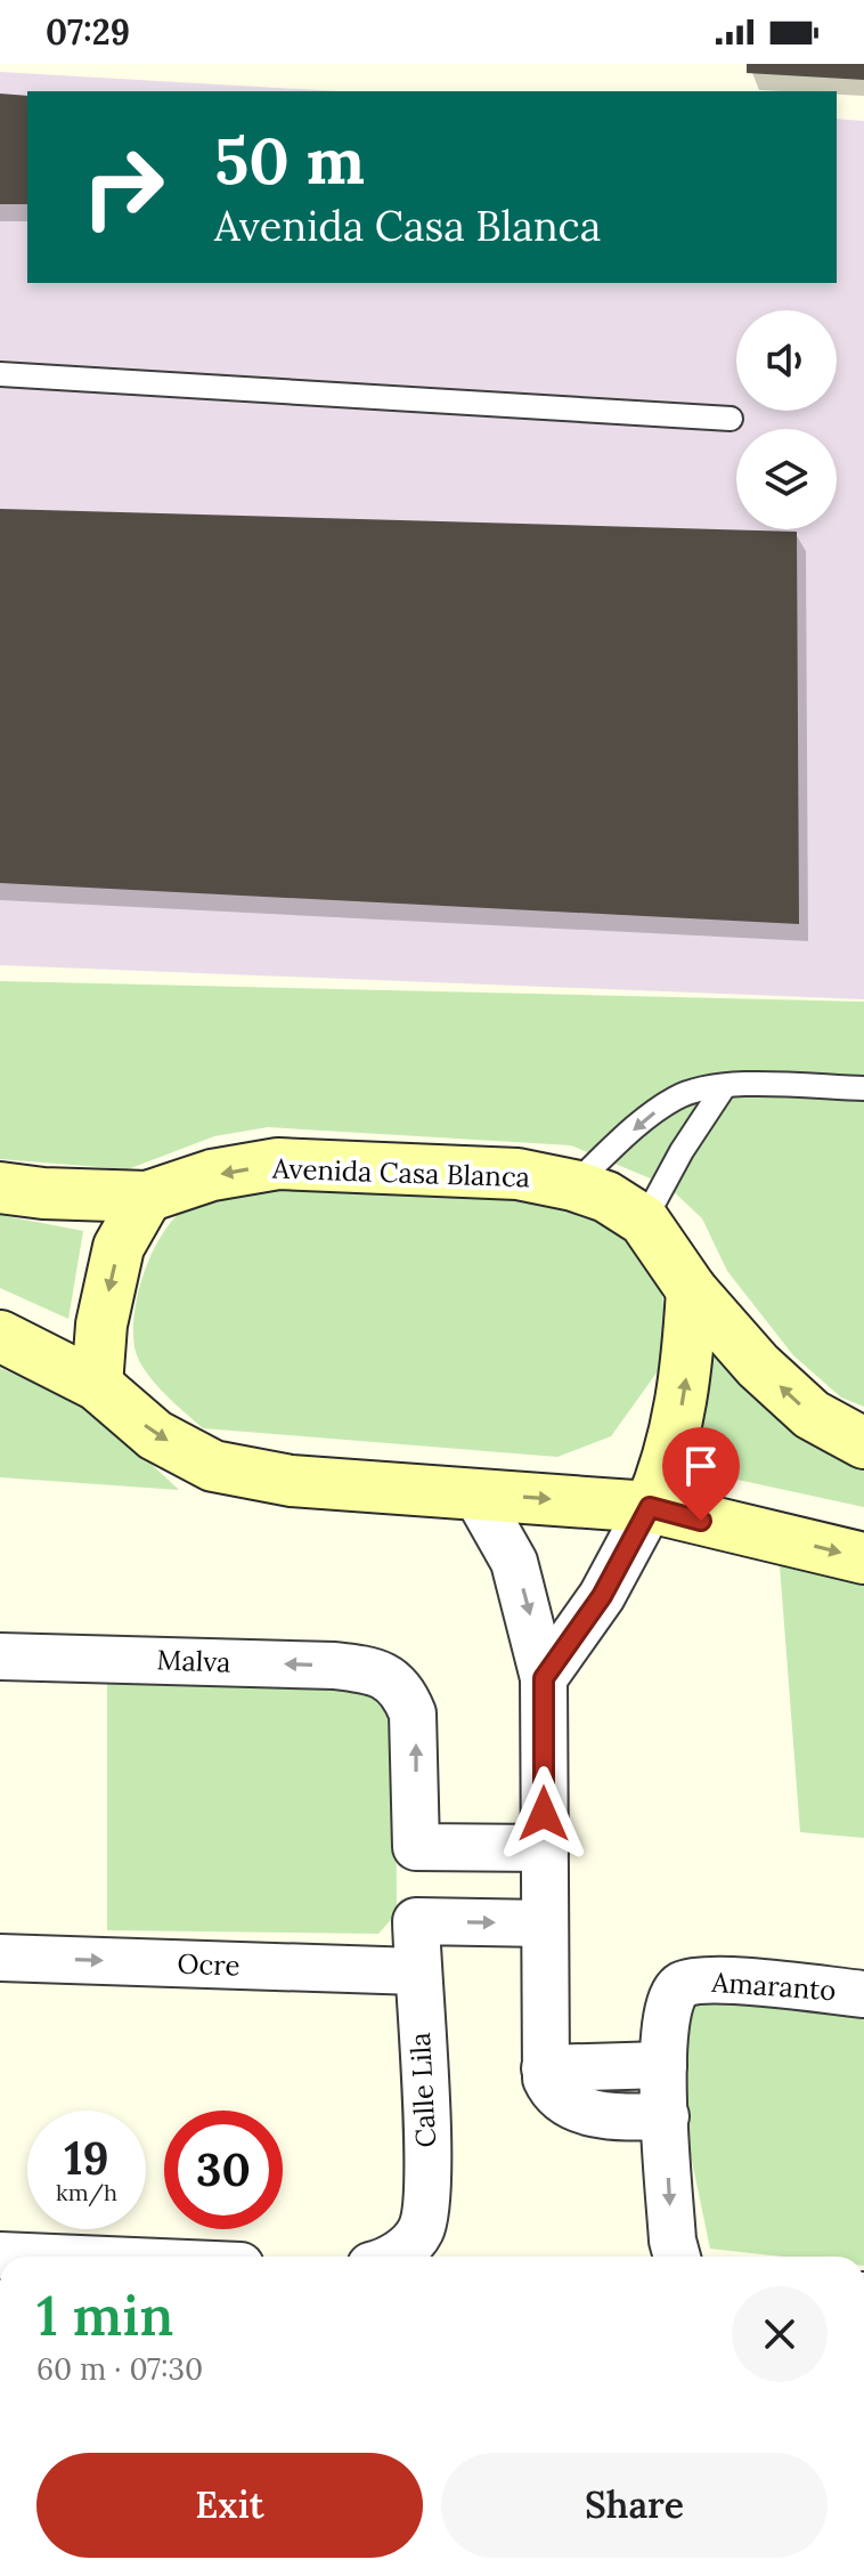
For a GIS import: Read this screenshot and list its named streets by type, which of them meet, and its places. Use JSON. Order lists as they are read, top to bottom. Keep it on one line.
{"streets":{"street":["Avenida Casa Blanca","Malva","Ocre","Amaranto","Calle Lila"]},"crossings":[["Ocre","Calle Lila"]],"one_way":["Ocre"],"page":{"status":"07:29","turn":["50 m","Avenida Casa Blanca"],"speed":"19 km/h","limit":"30","heading":["1 min","60 m · 07:30"],"buttons":["Exit","Share"]}}
